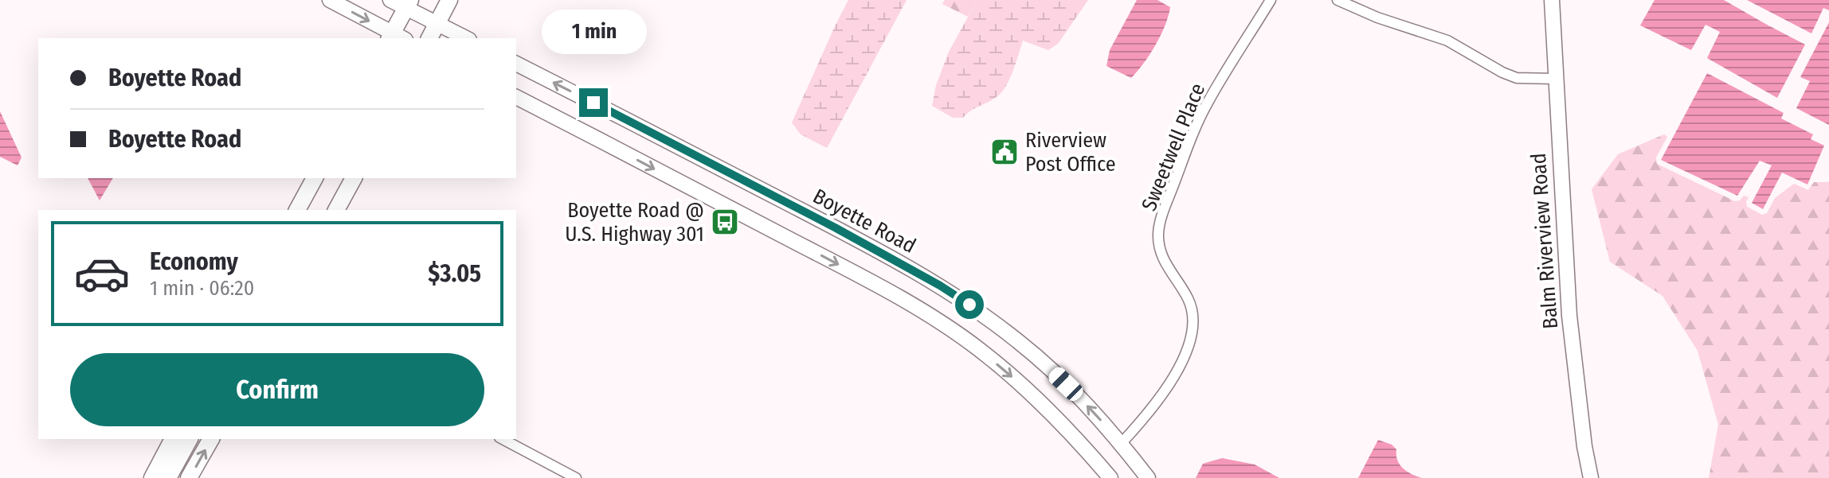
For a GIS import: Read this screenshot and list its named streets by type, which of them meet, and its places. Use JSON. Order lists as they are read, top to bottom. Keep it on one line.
{"streets":{"main road":["Boyette Road","Balm Riverview Road"],"street":["Sweetwell Place"]},"crossings":[["Sweetwell Place","Boyette Road"]],"places":{"public building":["Riverview Post Office"],"bus stop":["Boyette Road @ U.S. Highway 301"]},"page":{"bubble":"1 min","banner":["Boyette Road","Boyette Road"],"list":[{"name":"Economy","note":"1 min · 06:20","value":"$3.05"}],"buttons":"Confirm"}}
